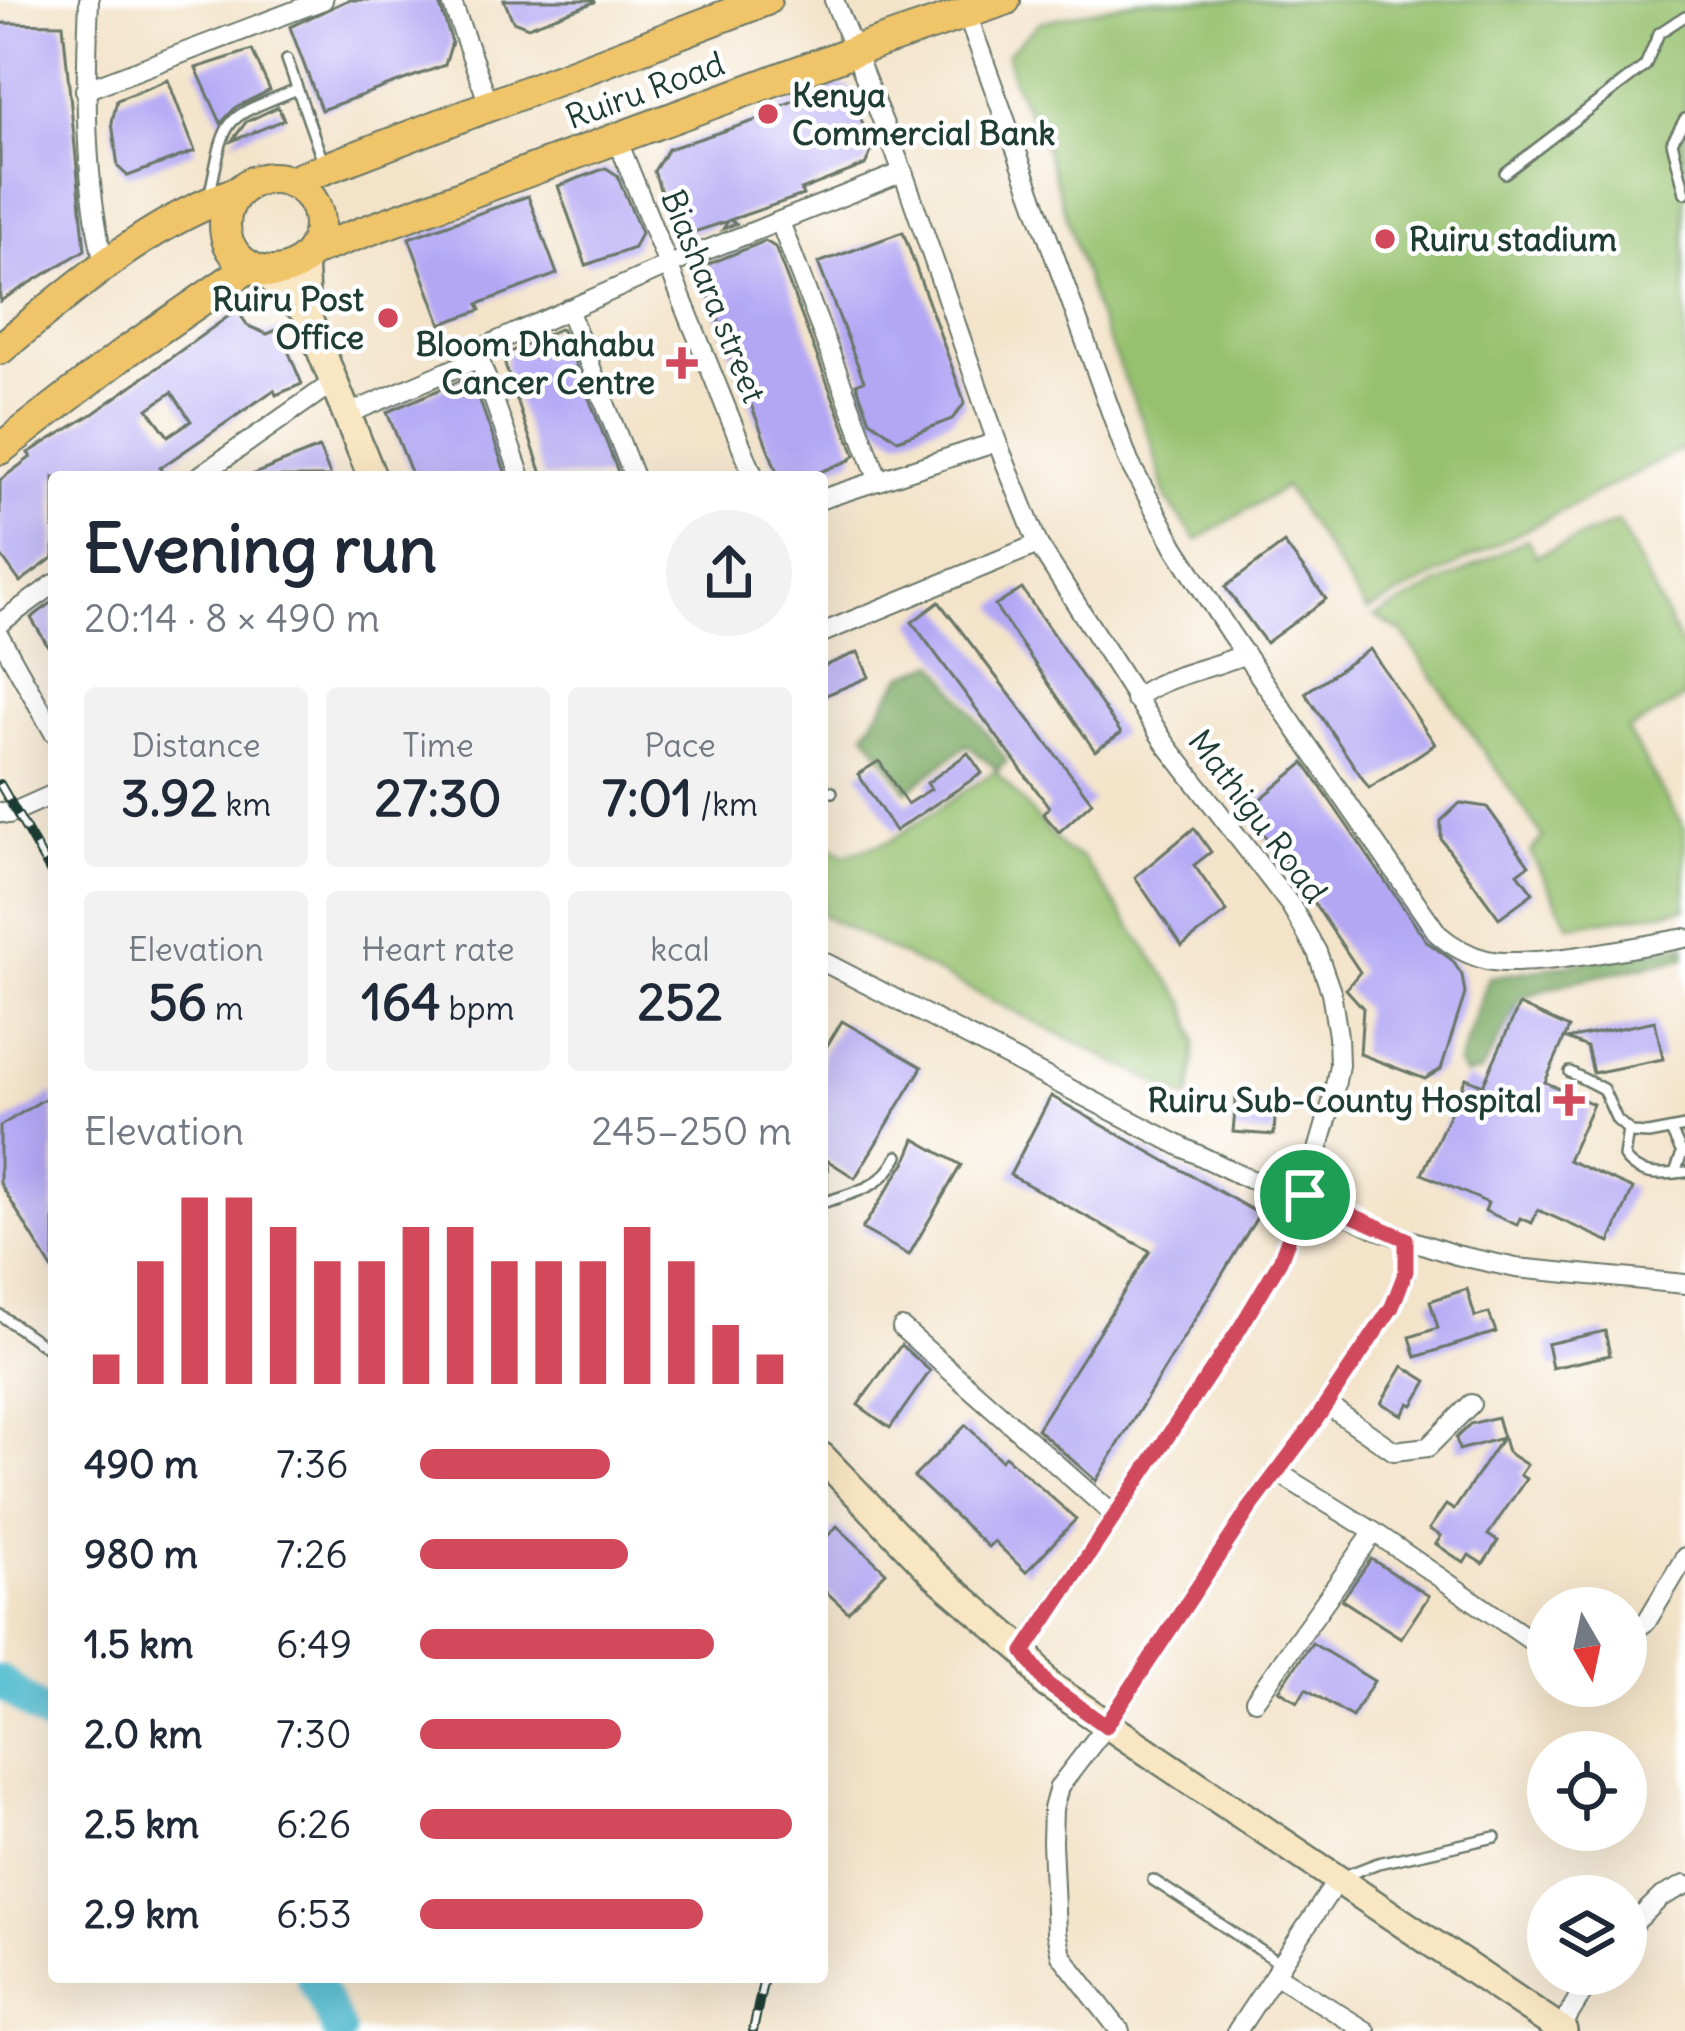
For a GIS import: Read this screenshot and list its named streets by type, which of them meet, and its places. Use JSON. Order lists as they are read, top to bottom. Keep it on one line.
{"streets":{"main road":["Ruiru Road"],"street":["Biashara street","Mathigu Road"]},"crossings":[["Ruiru Road","Biashara street"],["Ruiru Road","Mathigu Road"]],"places":{"other":["Kenya Commercial Bank","Ruiru stadium","Ruiru Post Office"],"health":["Bloom Dhahabu Cancer Centre","Ruiru Sub-County Hospital"]},"north":"bottom","page":{"heading":["Evening run","20:14 · 8 × 490 m"],"stats":[["Distance","3.92 km"],["Time","27:30"],["Pace","7:01 /km"],["Elevation","56 m"],["Heart rate","164 bpm"],["kcal","252"]],"chart":["Elevation","245–250 m"],"list":[{"name":"490 m","note":"7:36"},{"name":"980 m","note":"7:26"},{"name":"1.5 km","note":"6:49"},{"name":"2.0 km","note":"7:30"},{"name":"2.5 km","note":"6:26"},{"name":"2.9 km","note":"6:53"}]}}
